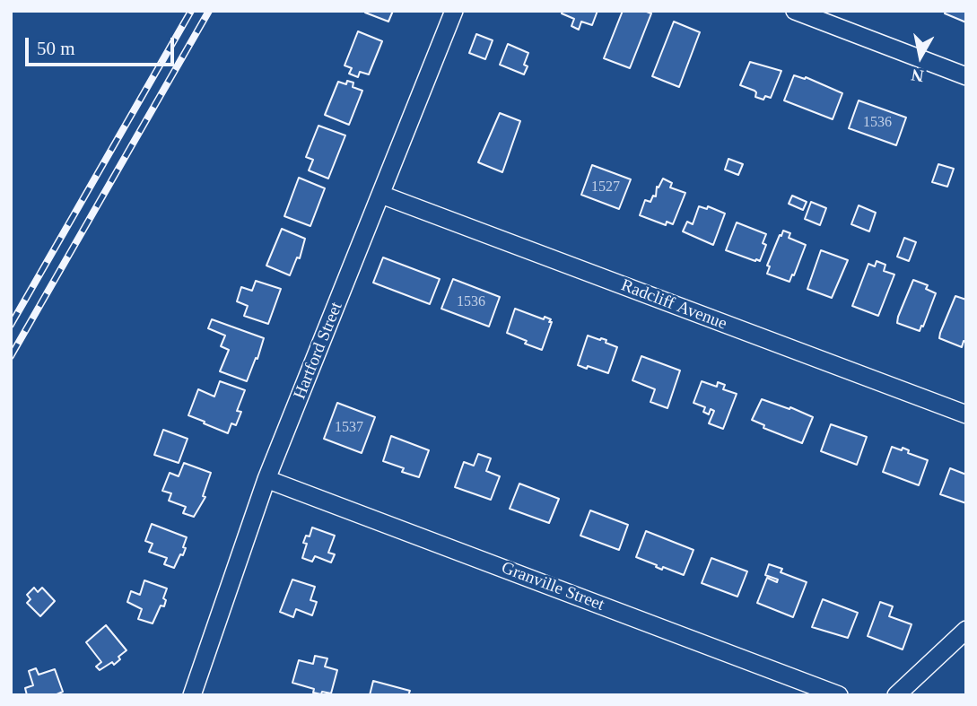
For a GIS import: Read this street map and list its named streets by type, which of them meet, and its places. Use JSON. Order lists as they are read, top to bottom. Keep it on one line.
{"streets":{"street":["Radcliff Avenue","Hartford Street","Granville Street"]},"crossings":[["Radcliff Avenue","Hartford Street"],["Hartford Street","Granville Street"]],"house_numbers":["1536","1527","1536","1537"],"scale_bar":"50 m","north":"bottom"}
